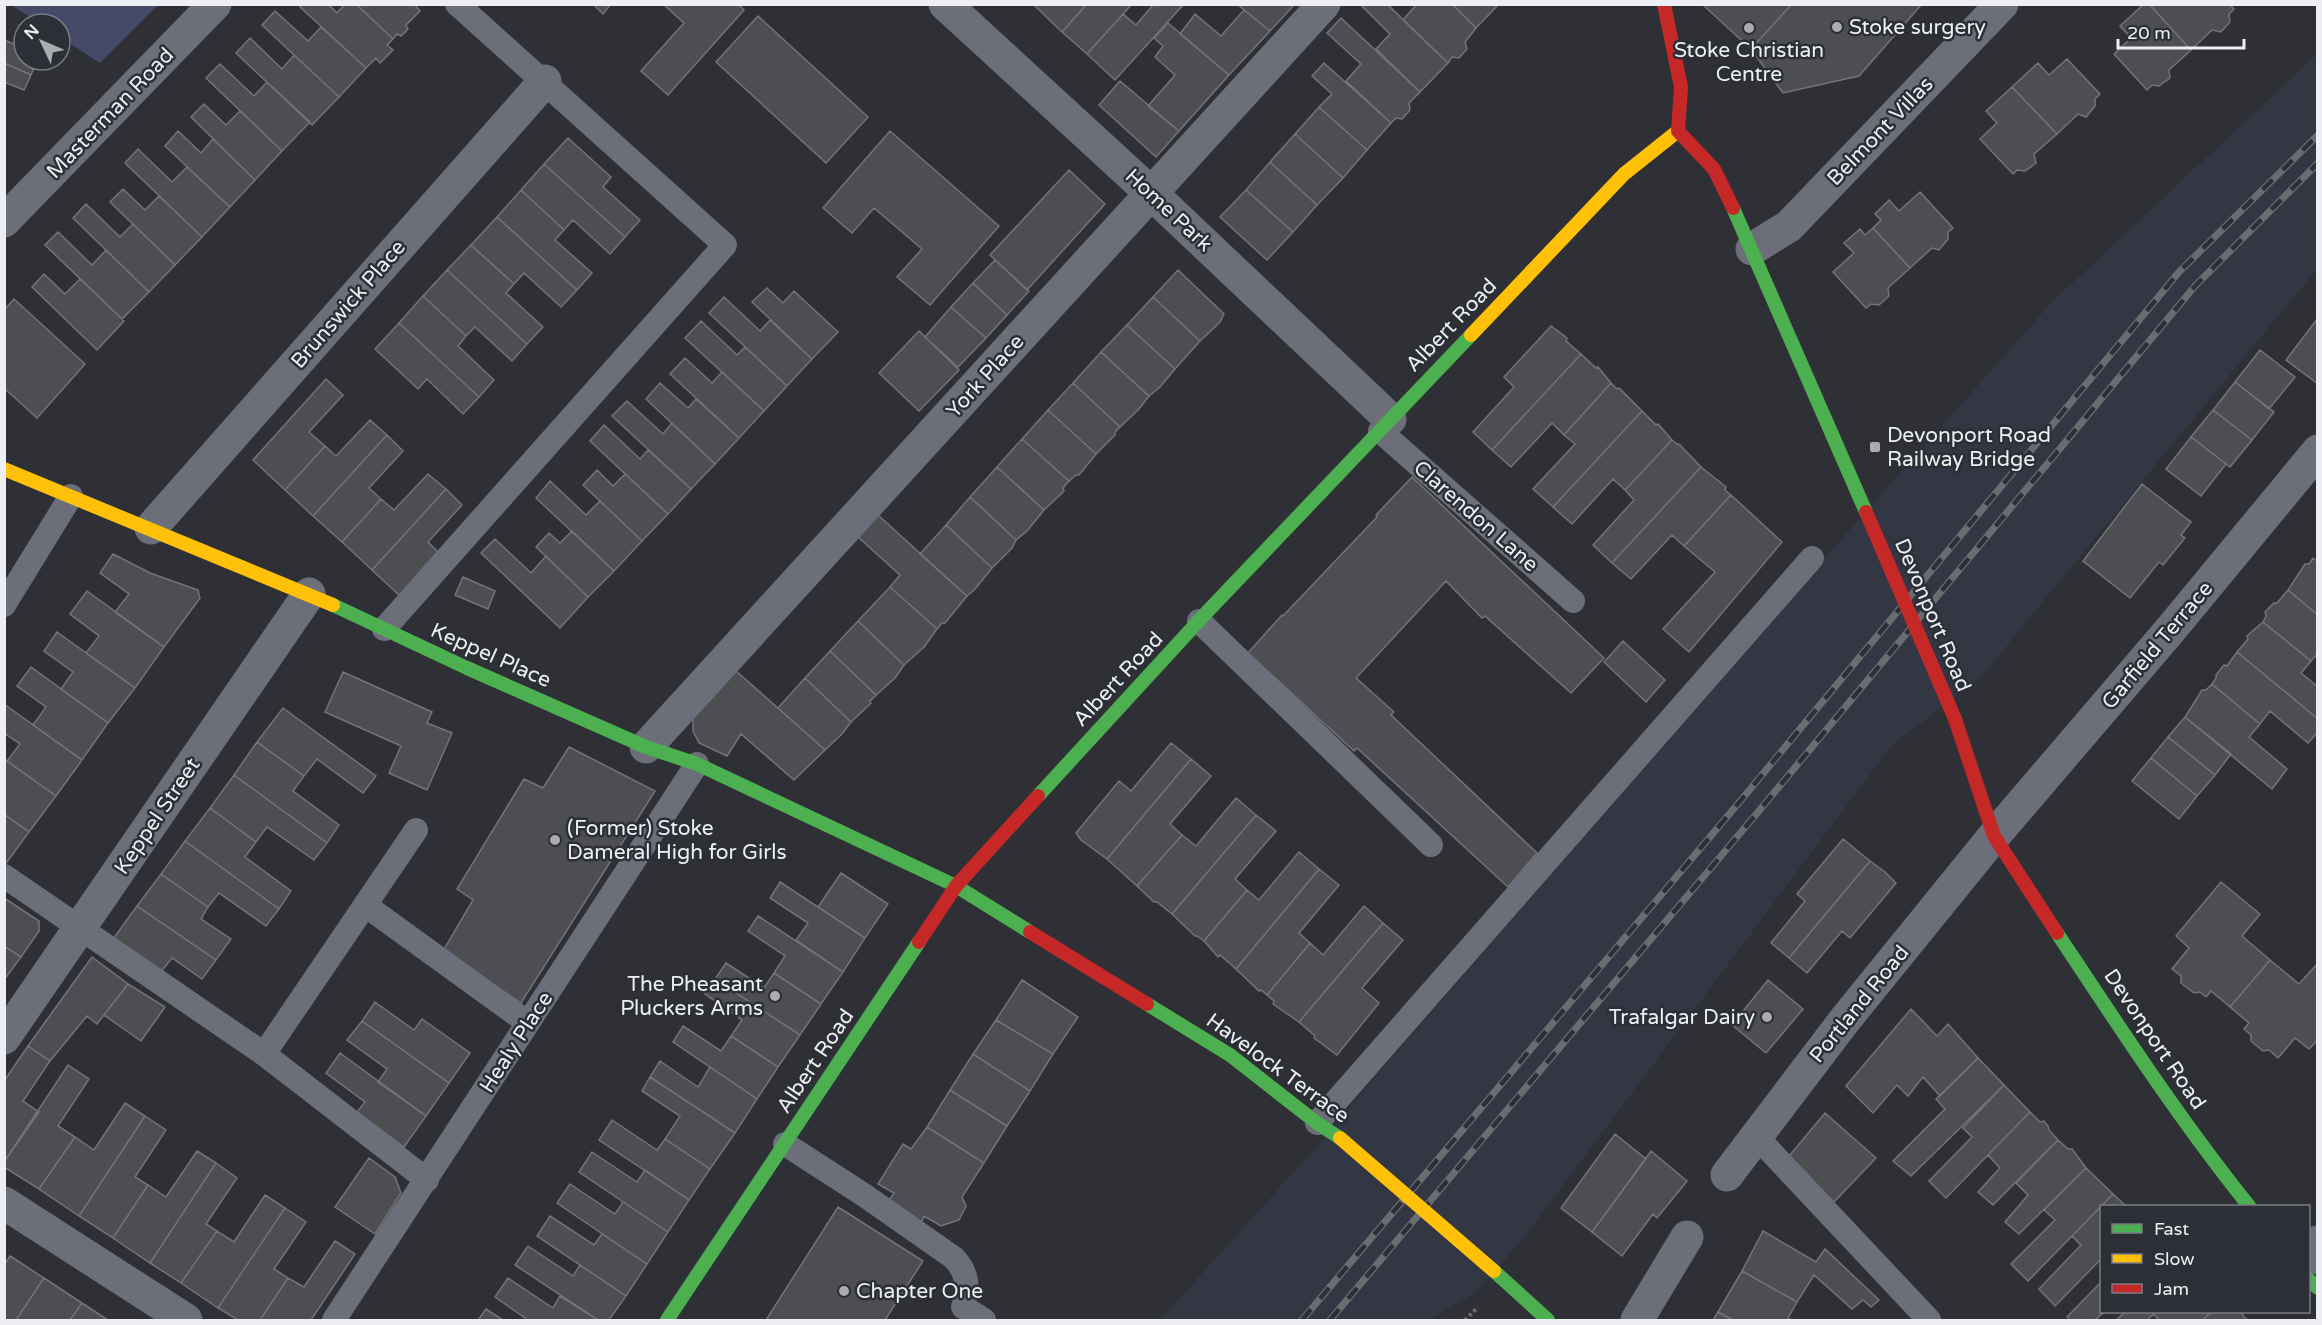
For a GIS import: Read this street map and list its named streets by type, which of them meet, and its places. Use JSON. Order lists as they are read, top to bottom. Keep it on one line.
{"streets":{"street":["Masterman Road","Belmont Villas","Home Park","Brunswick Place","Albert Road","York Place","Devonport Road","Garfield Terrace","Keppel Place","Keppel Street","Portland Road","Havelock Terrace"],"lane":["Clarendon Lane","Healy Place"]},"crossings":[["Belmont Villas","Devonport Road"],["Home Park","Albert Road"],["Home Park","York Place"],["Home Park","Clarendon Lane"],["Brunswick Place","Keppel Place"],["Albert Road","Clarendon Lane"],["Albert Road","Devonport Road"],["Albert Road","Keppel Place"],["Albert Road","Havelock Terrace"],["York Place","Keppel Place"],["Devonport Road","Garfield Terrace"],["Devonport Road","Portland Road"],["Garfield Terrace","Portland Road"],["Keppel Place","Keppel Street"],["Keppel Place","Healy Place"],["Keppel Place","Havelock Terrace"]],"places":{"other":["Stoke surgery","Stoke Christian Centre","(Former) Stoke Dameral High for Girls","The Pheasant Pluckers Arms","Trafalgar Dairy","Chapter One"],"transit":["Devonport Road Railway Bridge"]},"legend":["Fast","Slow","Jam"],"scale_bar":"20 m","north":"top left"}
